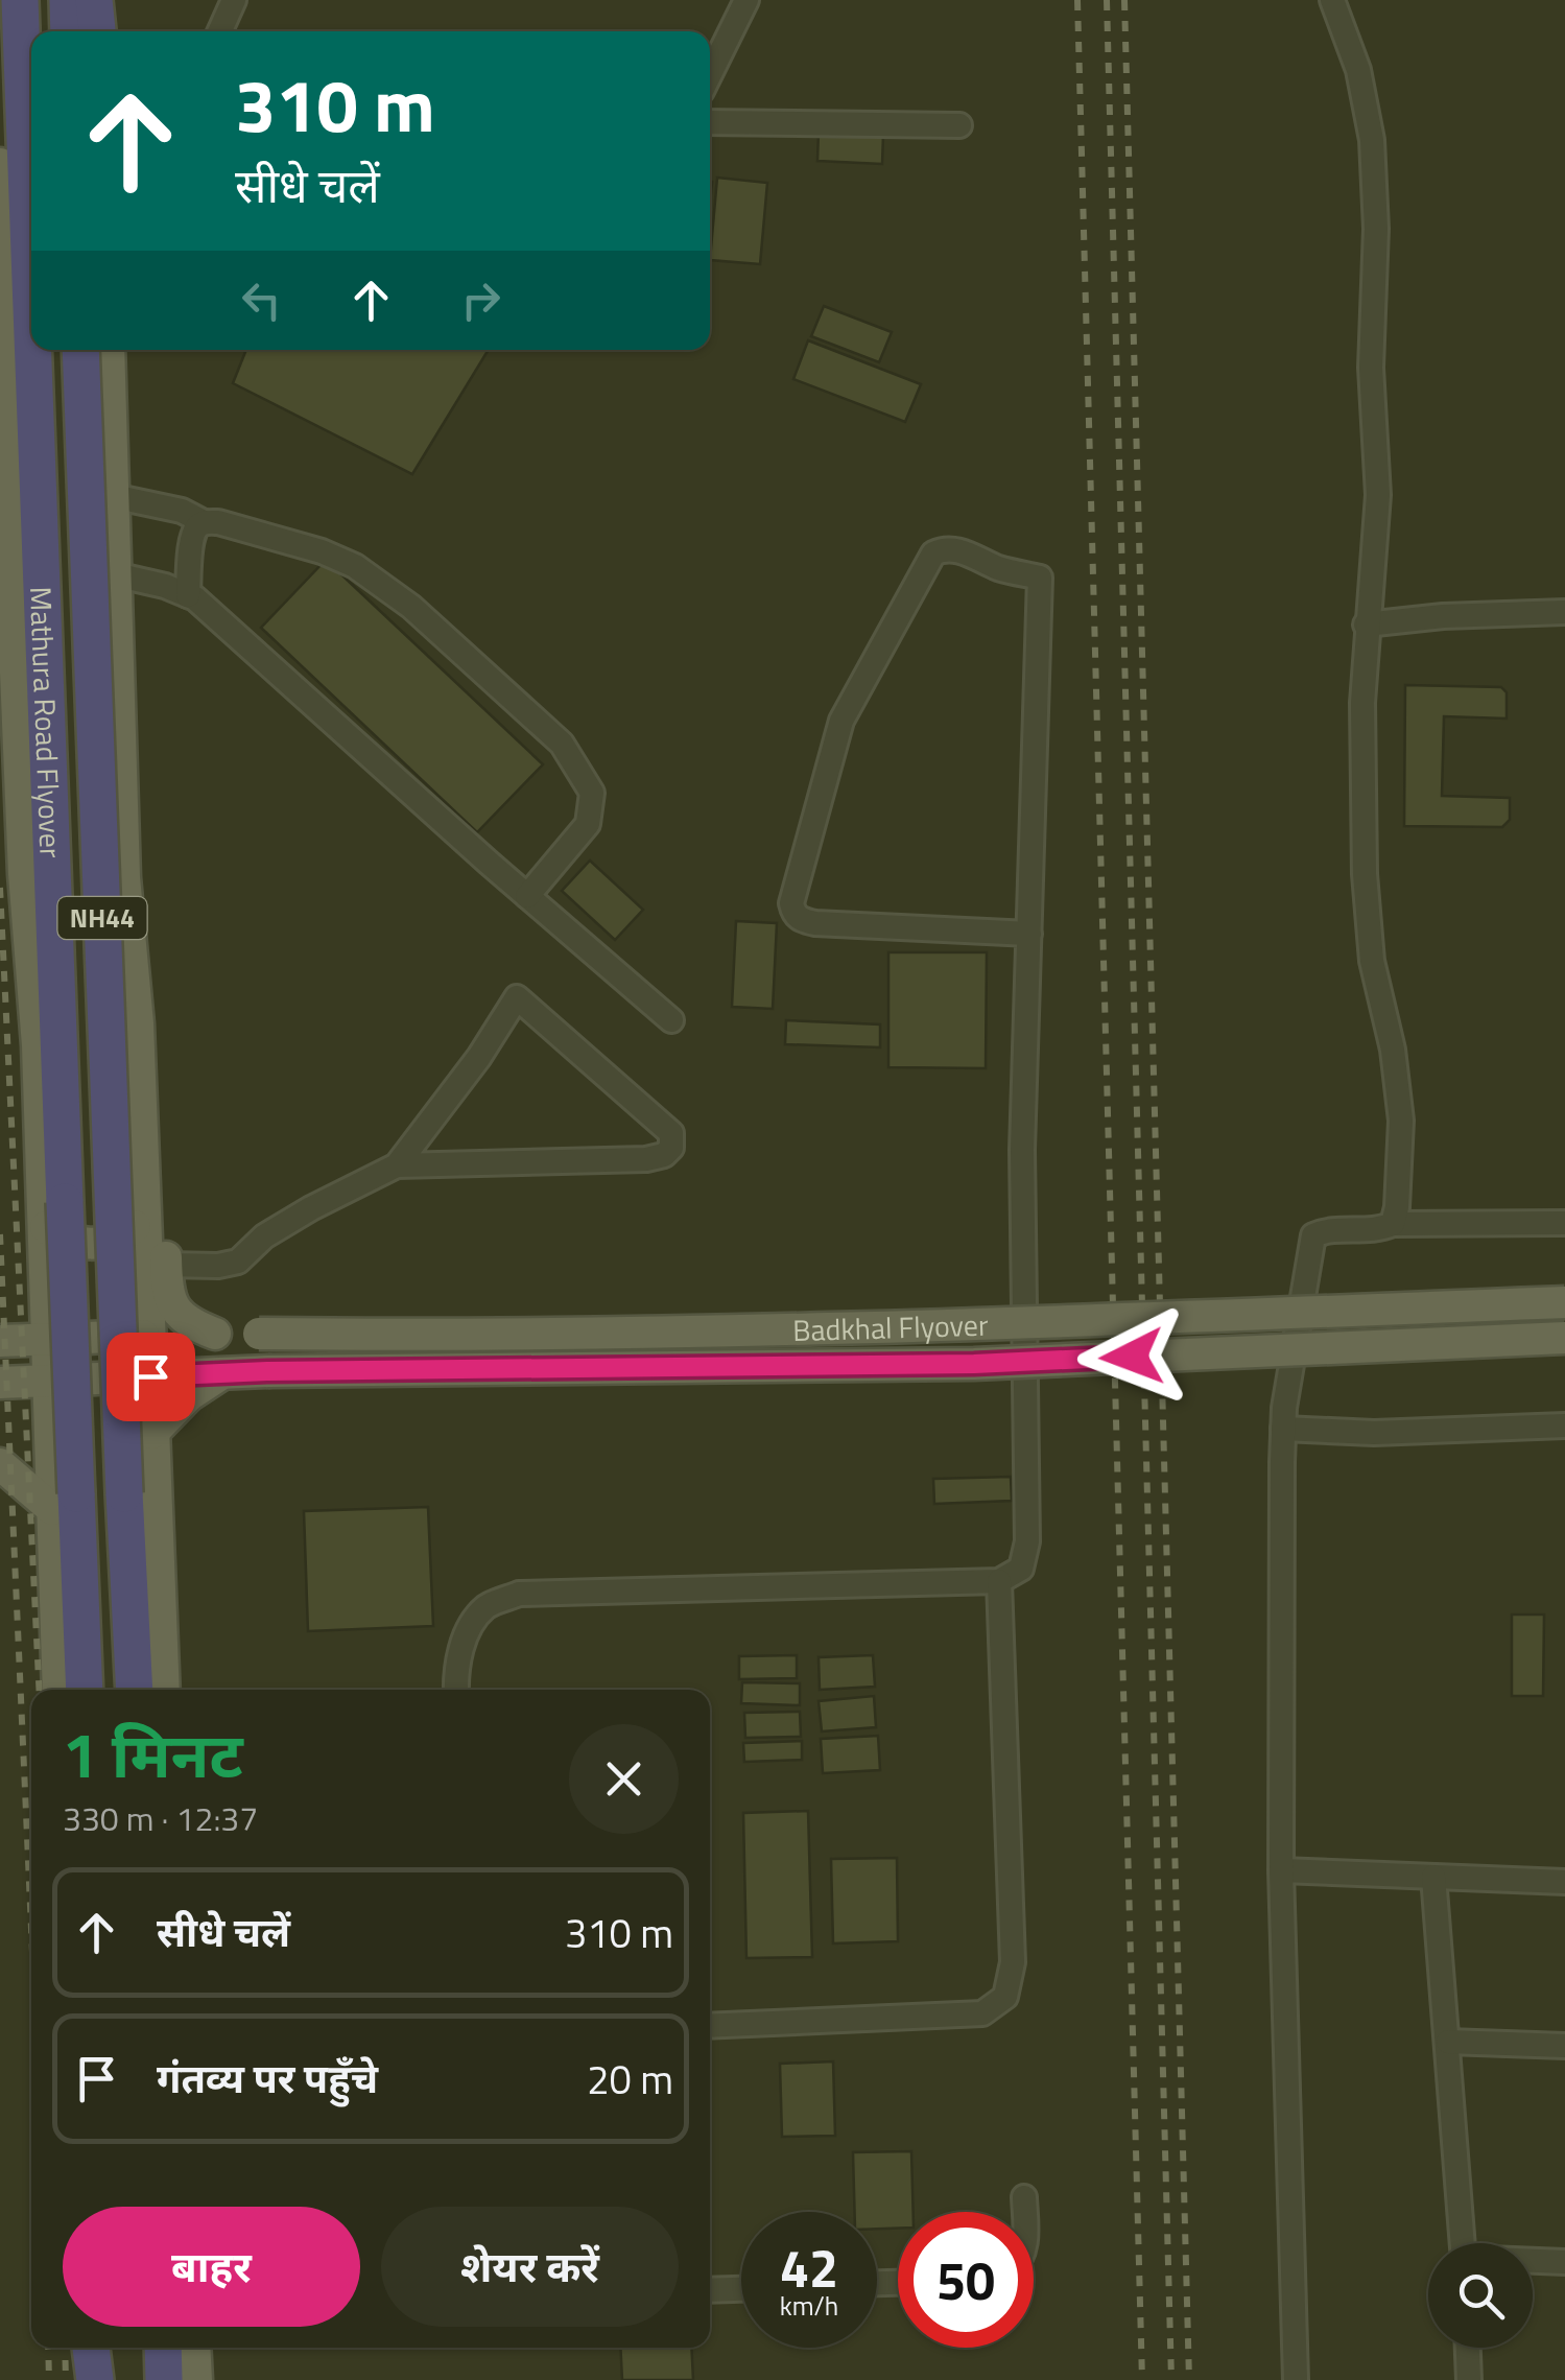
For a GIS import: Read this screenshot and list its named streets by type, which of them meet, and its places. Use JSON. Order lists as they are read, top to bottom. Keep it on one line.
{"streets":{"highway":["Mathura Road Flyover","NH44"],"main road":["Badkhal Flyover"]},"page":{"turn":["310 m","सीधे चलें"],"heading":["1 मिनट","330 m · 12:37"],"list":[{"name":"सीधे चलें","value":"310 m"},{"name":"गंतव्य पर पहुँचे","value":"20 m"}],"buttons":["बाहर","शेयर करें"],"speed":"42 km/h","limit":"50"}}
